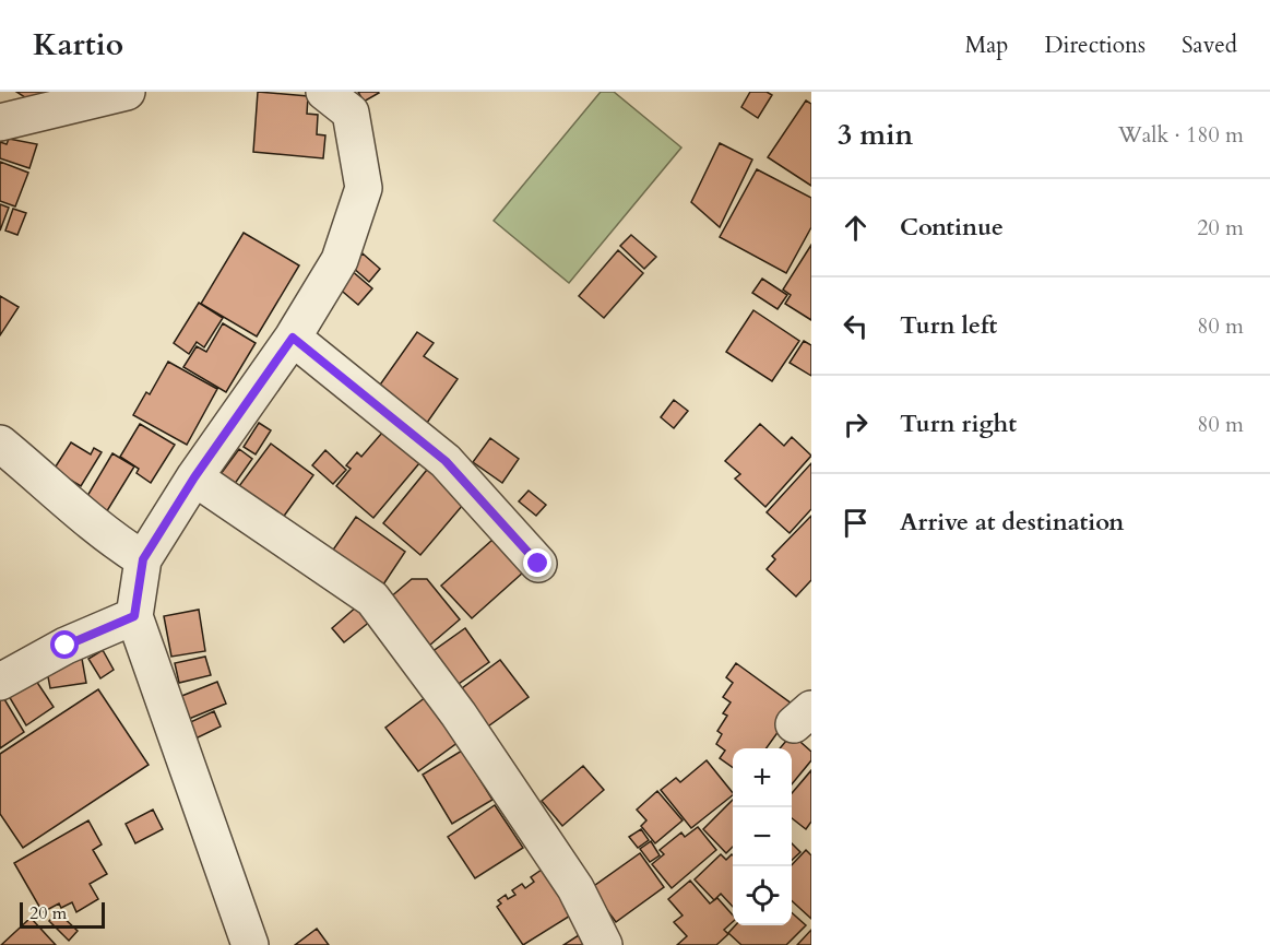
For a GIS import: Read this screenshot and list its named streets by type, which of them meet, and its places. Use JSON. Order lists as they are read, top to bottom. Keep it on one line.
{"scale_bar":"20 m","page":{"header":"Kartio","nav":["Map","Directions","Saved"],"heading":["3 min","Walk · 180 m"],"list":[["Continue","20 m"],["Turn left","80 m"],["Turn right","80 m"],"Arrive at destination"],"map_buttons":["+","−"],"scale":"20 m"}}
